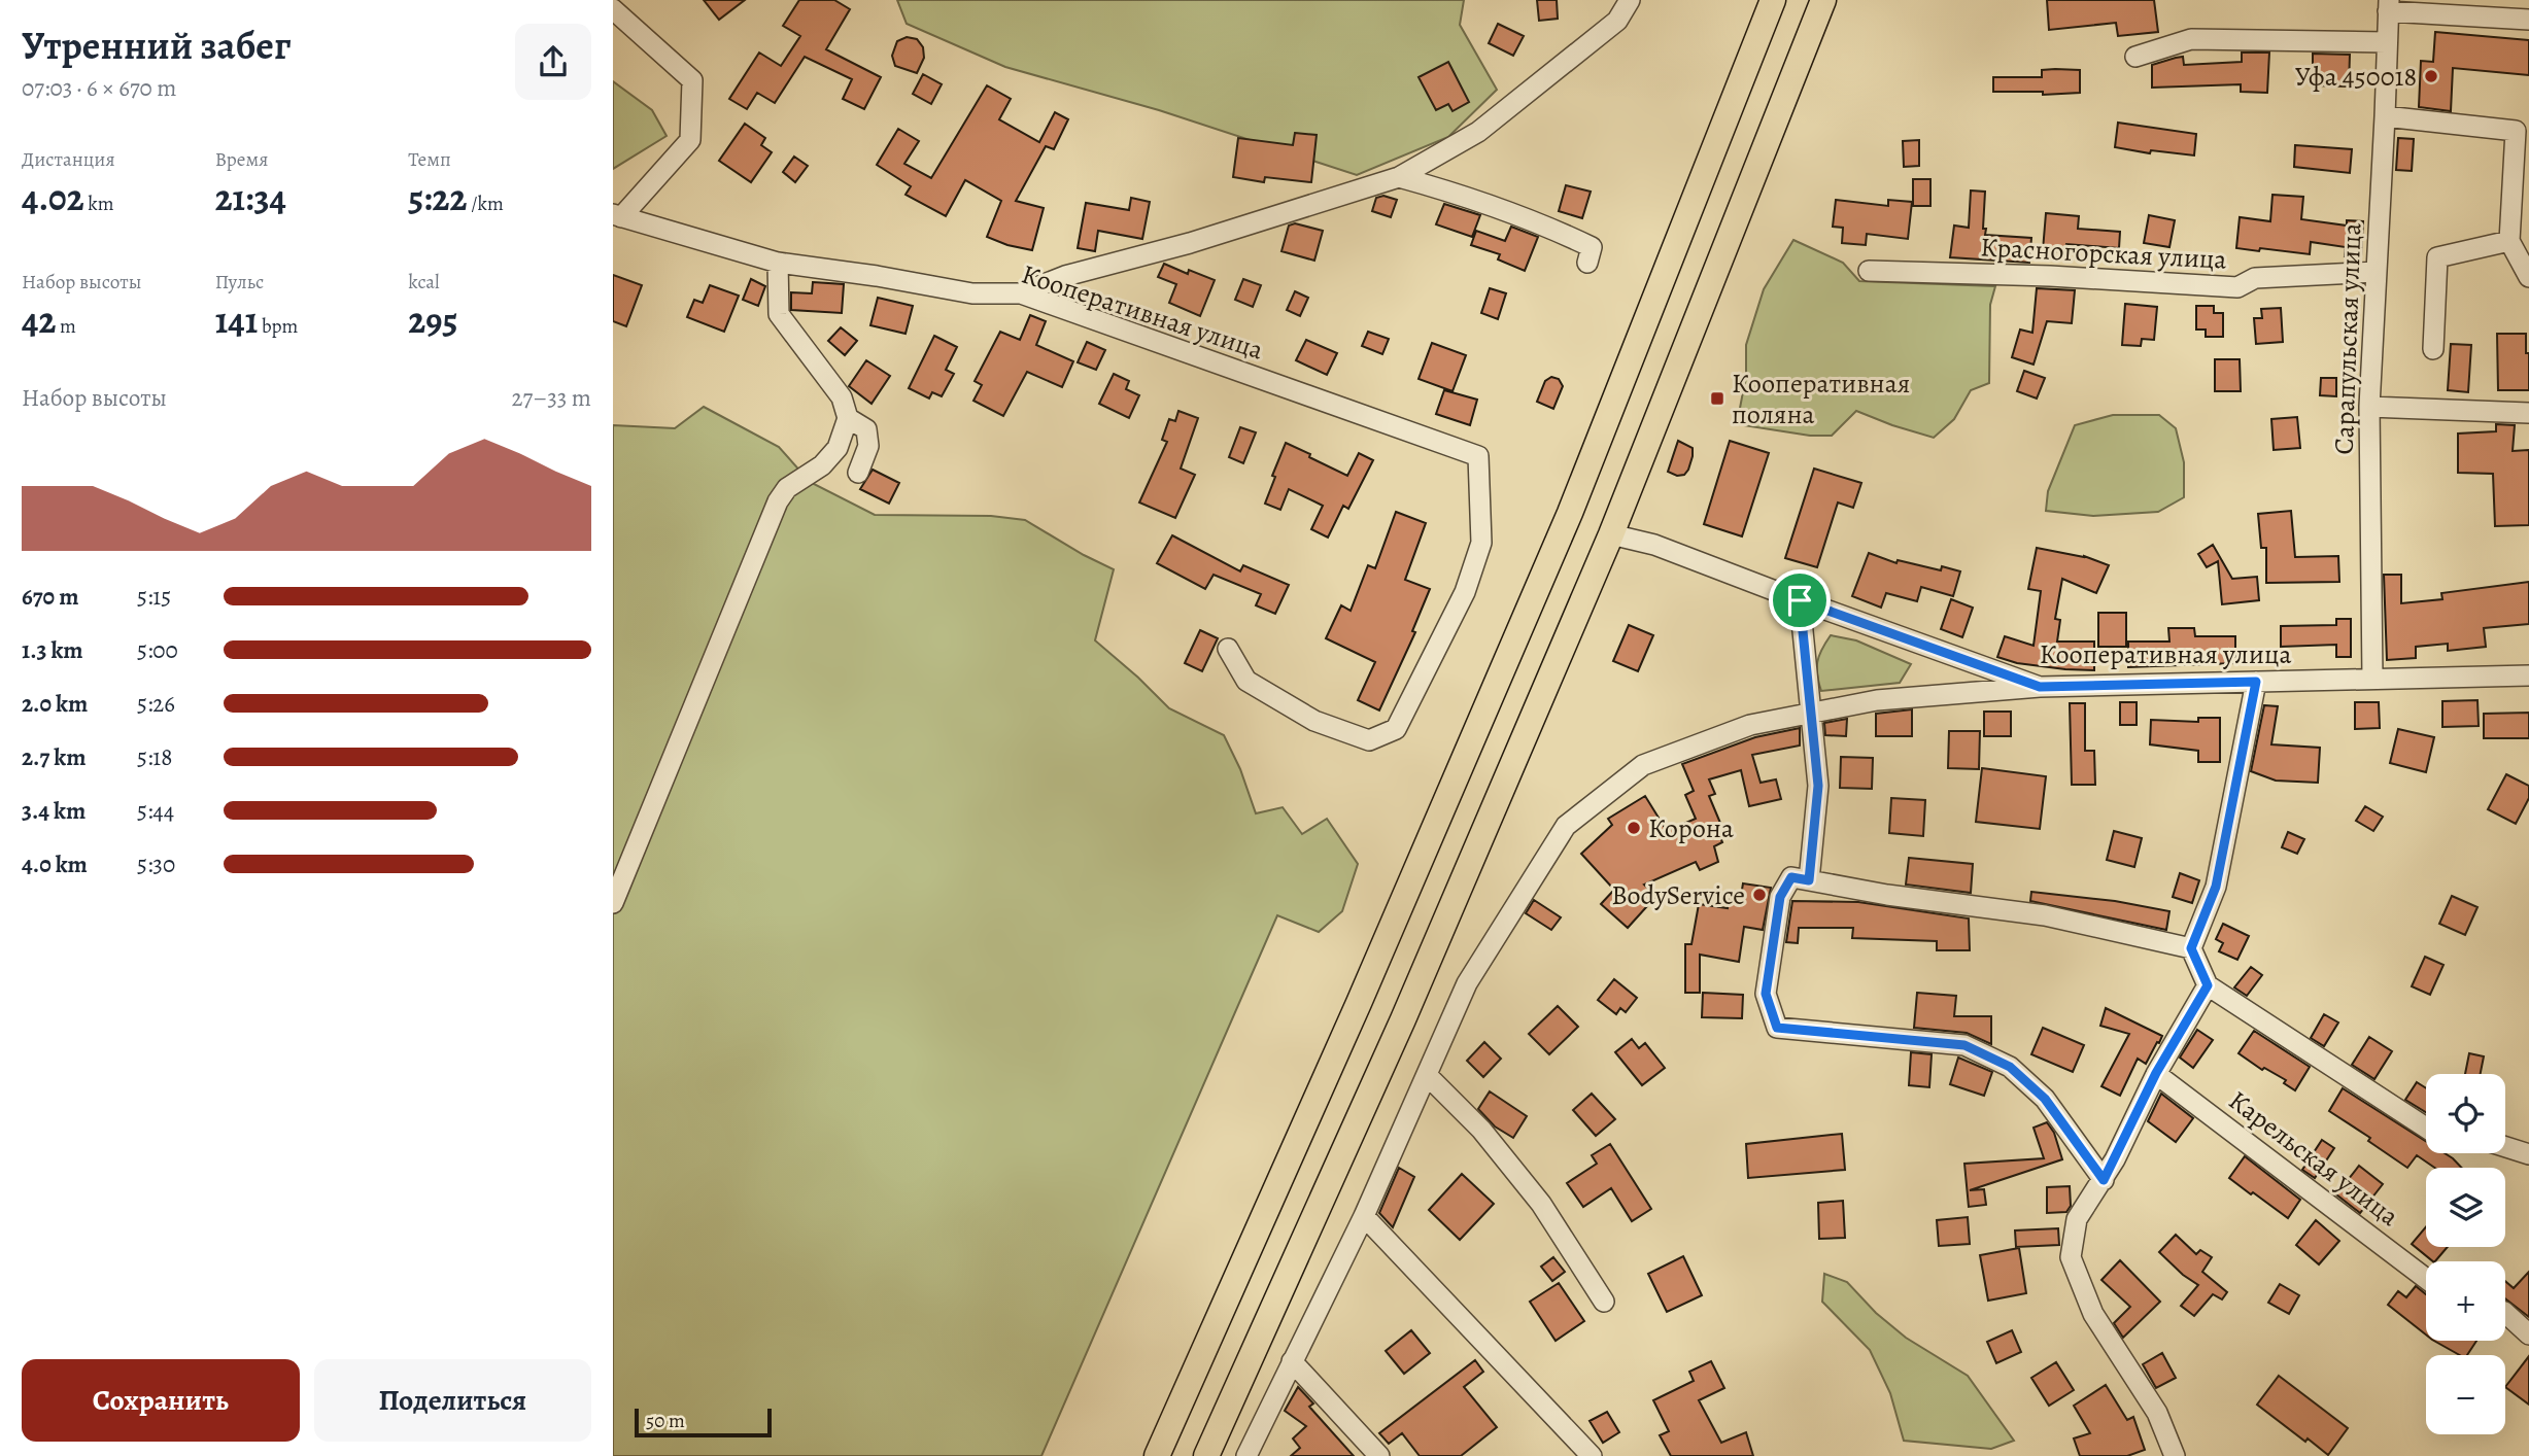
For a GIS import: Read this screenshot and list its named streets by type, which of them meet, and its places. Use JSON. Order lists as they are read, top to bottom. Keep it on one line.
{"streets":{"street":["Красногорская улица","Кооперативная улица","Сарапульская улица","Карельская улица"]},"crossings":[["Красногорская улица","Сарапульская улица"],["Кооперативная улица","Сарапульская улица"]],"places":{"other":["Уфа 450018","Корона","BodyService"],"transit":["Кооперативная поляна"]},"scale_bar":"50 m","page":{"heading":["Утренний забег","07:03 · 6 × 670 m"],"stats":[["Дистанция","4.02 km"],["Время","21:34"],["Темп","5:22 /km"],["Набор высоты","42 m"],["Пульс","141 bpm"],["kcal","295"]],"chart":["Набор высоты","27–33 m"],"list":[{"name":"670 m","note":"5:15"},{"name":"1.3 km","note":"5:00"},{"name":"2.0 km","note":"5:26"},{"name":"2.7 km","note":"5:18"},{"name":"3.4 km","note":"5:44"},{"name":"4.0 km","note":"5:30"}],"map_buttons":["+","−"],"buttons":["Сохранить","Поделиться"],"scale":"50 m"}}
